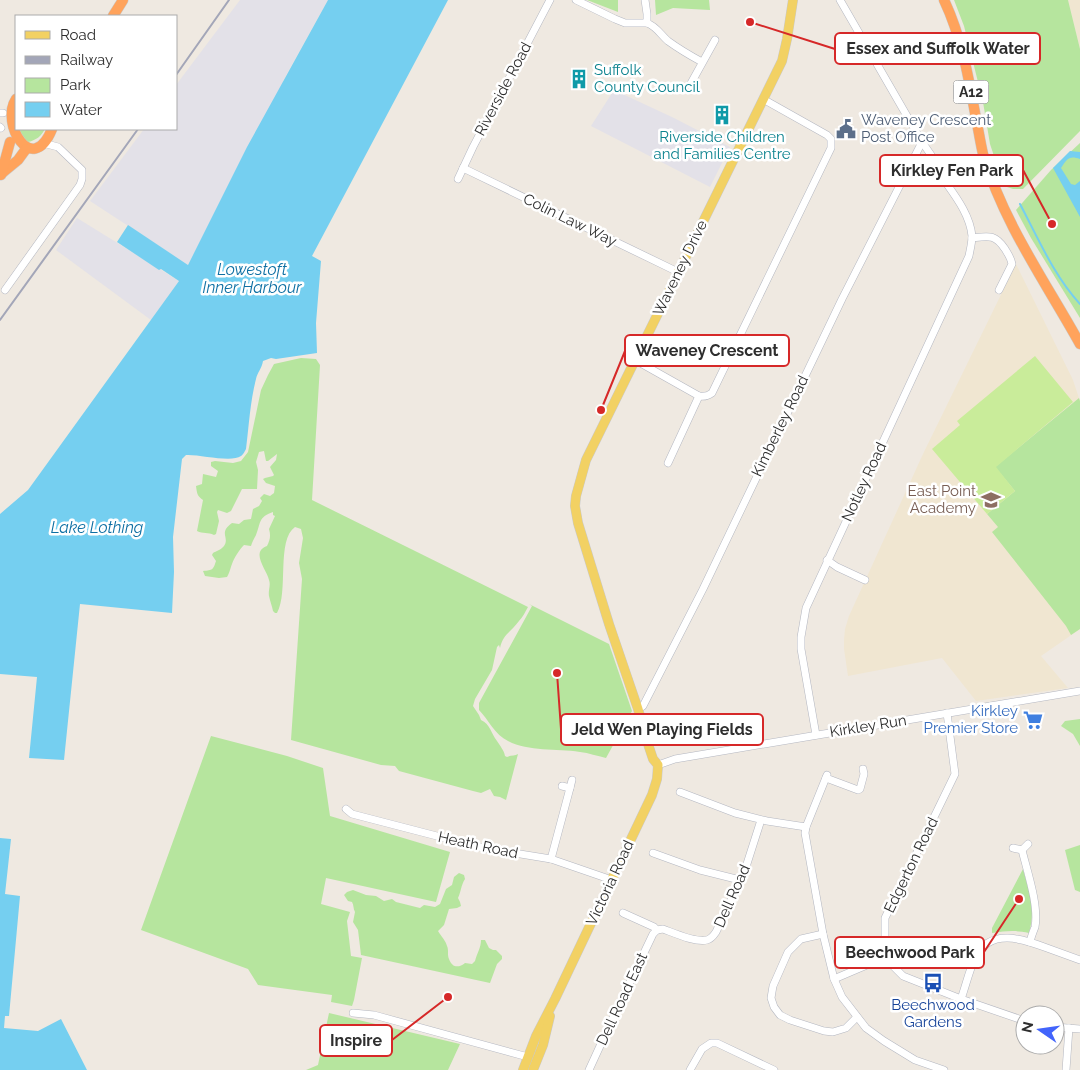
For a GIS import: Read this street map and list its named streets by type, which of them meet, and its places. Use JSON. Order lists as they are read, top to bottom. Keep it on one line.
{"streets":{"highway":["A12"],"main road":["Waveney Drive","Victoria Road"],"street":["Riverside Road","Colin Law Way","Kimberley Road","Notley Road","Kirkley Run","Heath Road","Edgerton Road","Dell Road","Dell Road East"]},"crossings":[["Riverside Road","Colin Law Way"],["Colin Law Way","Waveney Drive"],["Waveney Drive","Kimberley Road"],["Waveney Drive","Kirkley Run"],["Waveney Drive","Victoria Road"],["Notley Road","Kirkley Run"],["Kirkley Run","Edgerton Road"],["Kirkley Run","Victoria Road"],["Heath Road","Victoria Road"],["Dell Road","Dell Road East"]],"water":["Lowestoft Inner Harbour","Lake Lothing"],"places":{"other":["Essex and Suffolk Water","Kirkley Fen Park","Waveney Crescent","Jeld Wen Playing Fields","Beechwood Park","Inspire"],"building":["Suffolk County Council","Riverside Children and Families Centre"],"public building":["Waveney Crescent Post Office"],"school or university":["East Point Academy"],"supermarket":["Kirkley Premier Store"],"bus stop":["Beechwood Gardens"]},"legend":["Road","Railway","Park","Water"],"north":"left"}
